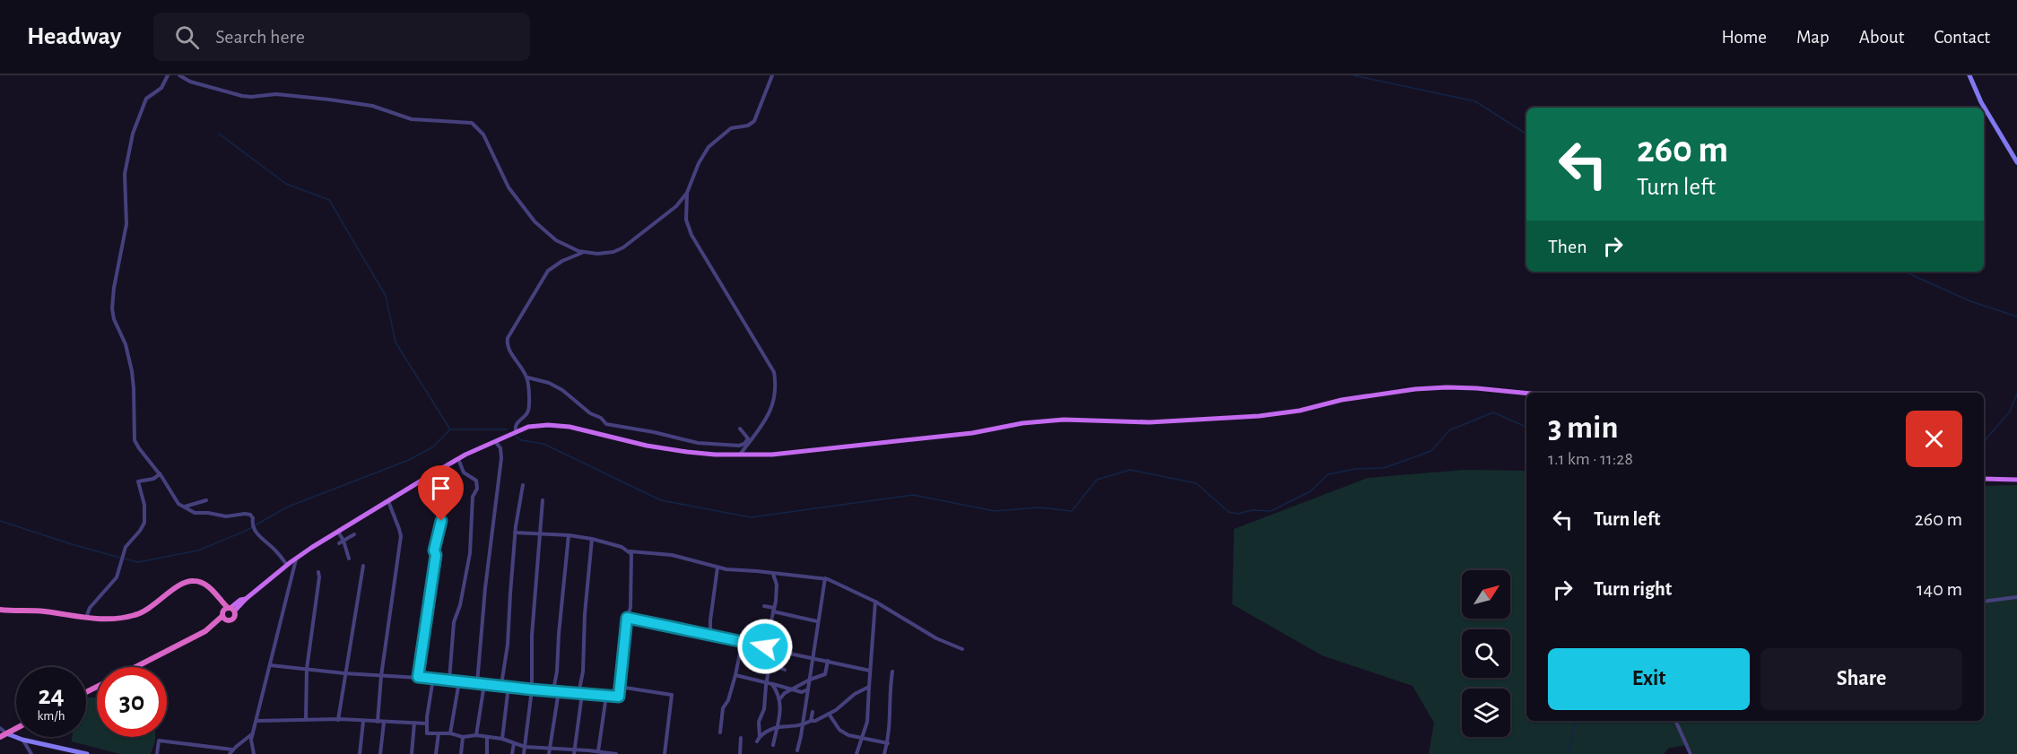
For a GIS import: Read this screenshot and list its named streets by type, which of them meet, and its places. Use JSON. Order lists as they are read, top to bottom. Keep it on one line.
{"north":"top right","page":{"header":"Headway","search":"Search here","nav":["Home","Map","About","Contact"],"turn":["260 m","Turn left"],"then":"Then","heading":["3 min","1.1 km · 11:28"],"list":[{"name":"Turn left","value":"260 m"},{"name":"Turn right","value":"140 m"}],"buttons":["Exit","Share"],"speed":"24 km/h","limit":"30"}}
